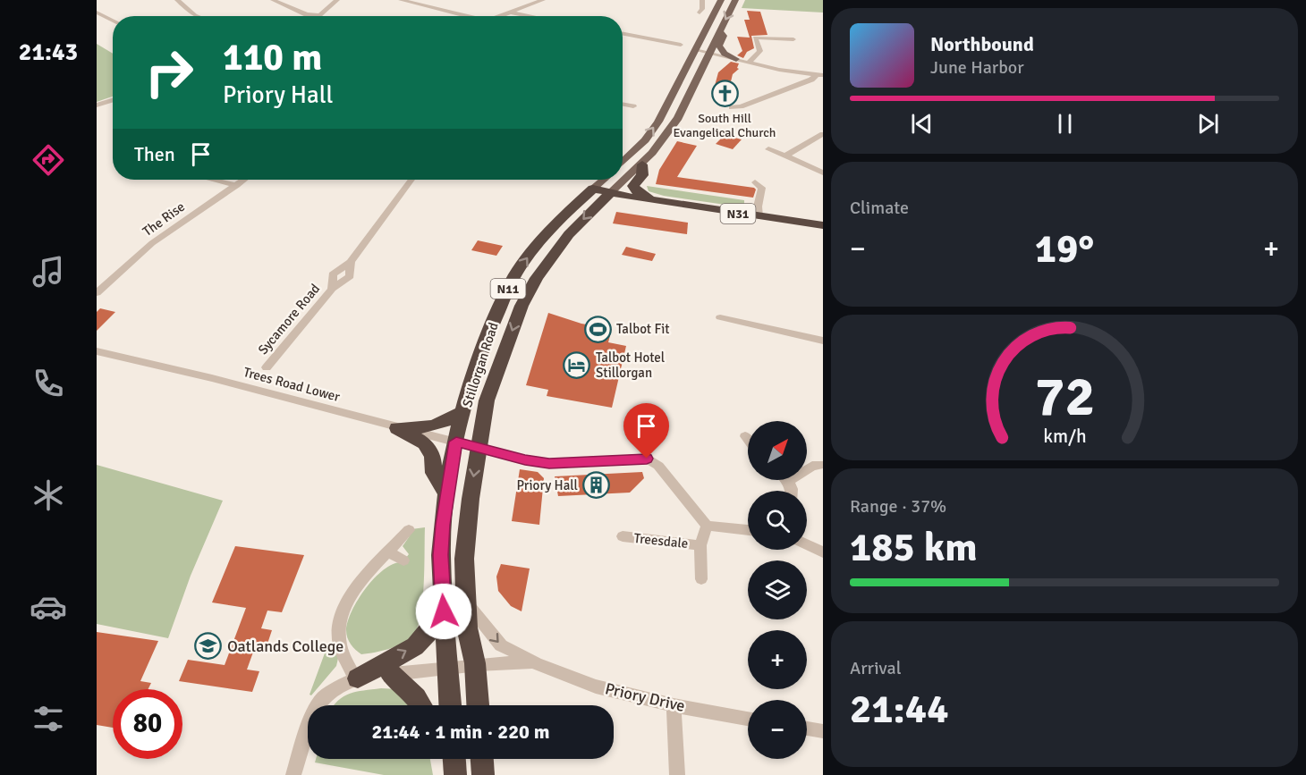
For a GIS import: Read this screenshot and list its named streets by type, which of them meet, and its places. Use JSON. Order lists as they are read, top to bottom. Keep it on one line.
{"streets":{"highway":["N31","N11","Stillorgan Road"],"street":["The Rise","Sycamore Road","Trees Road Lower","Treesdale","Priory Drive"]},"crossings":[["N31","Stillorgan Road"],["Stillorgan Road","Trees Road Lower"],["Stillorgan Road","Priory Drive"]],"places":{"church":["South Hill Evangelical Church"],"sports":["Talbot Fit"],"hotel":["Talbot Hotel Stillorgan"],"building":["Priory Hall"],"school or university":["Oatlands College"]},"north":"top right","page":{"tabs":"21:43","turn":["110 m","Priory Hall"],"song":["Northbound","June Harbor"],"then":"Then","tile":["Climate",["Range · 37%","185 km"],["Arrival","21:44"]],"heat":["−","19°","+"],"map_buttons":["+","−"],"limit":"80","trip":"21:44 · 1 min · 220 m","gauge":["72","km/h"]}}
